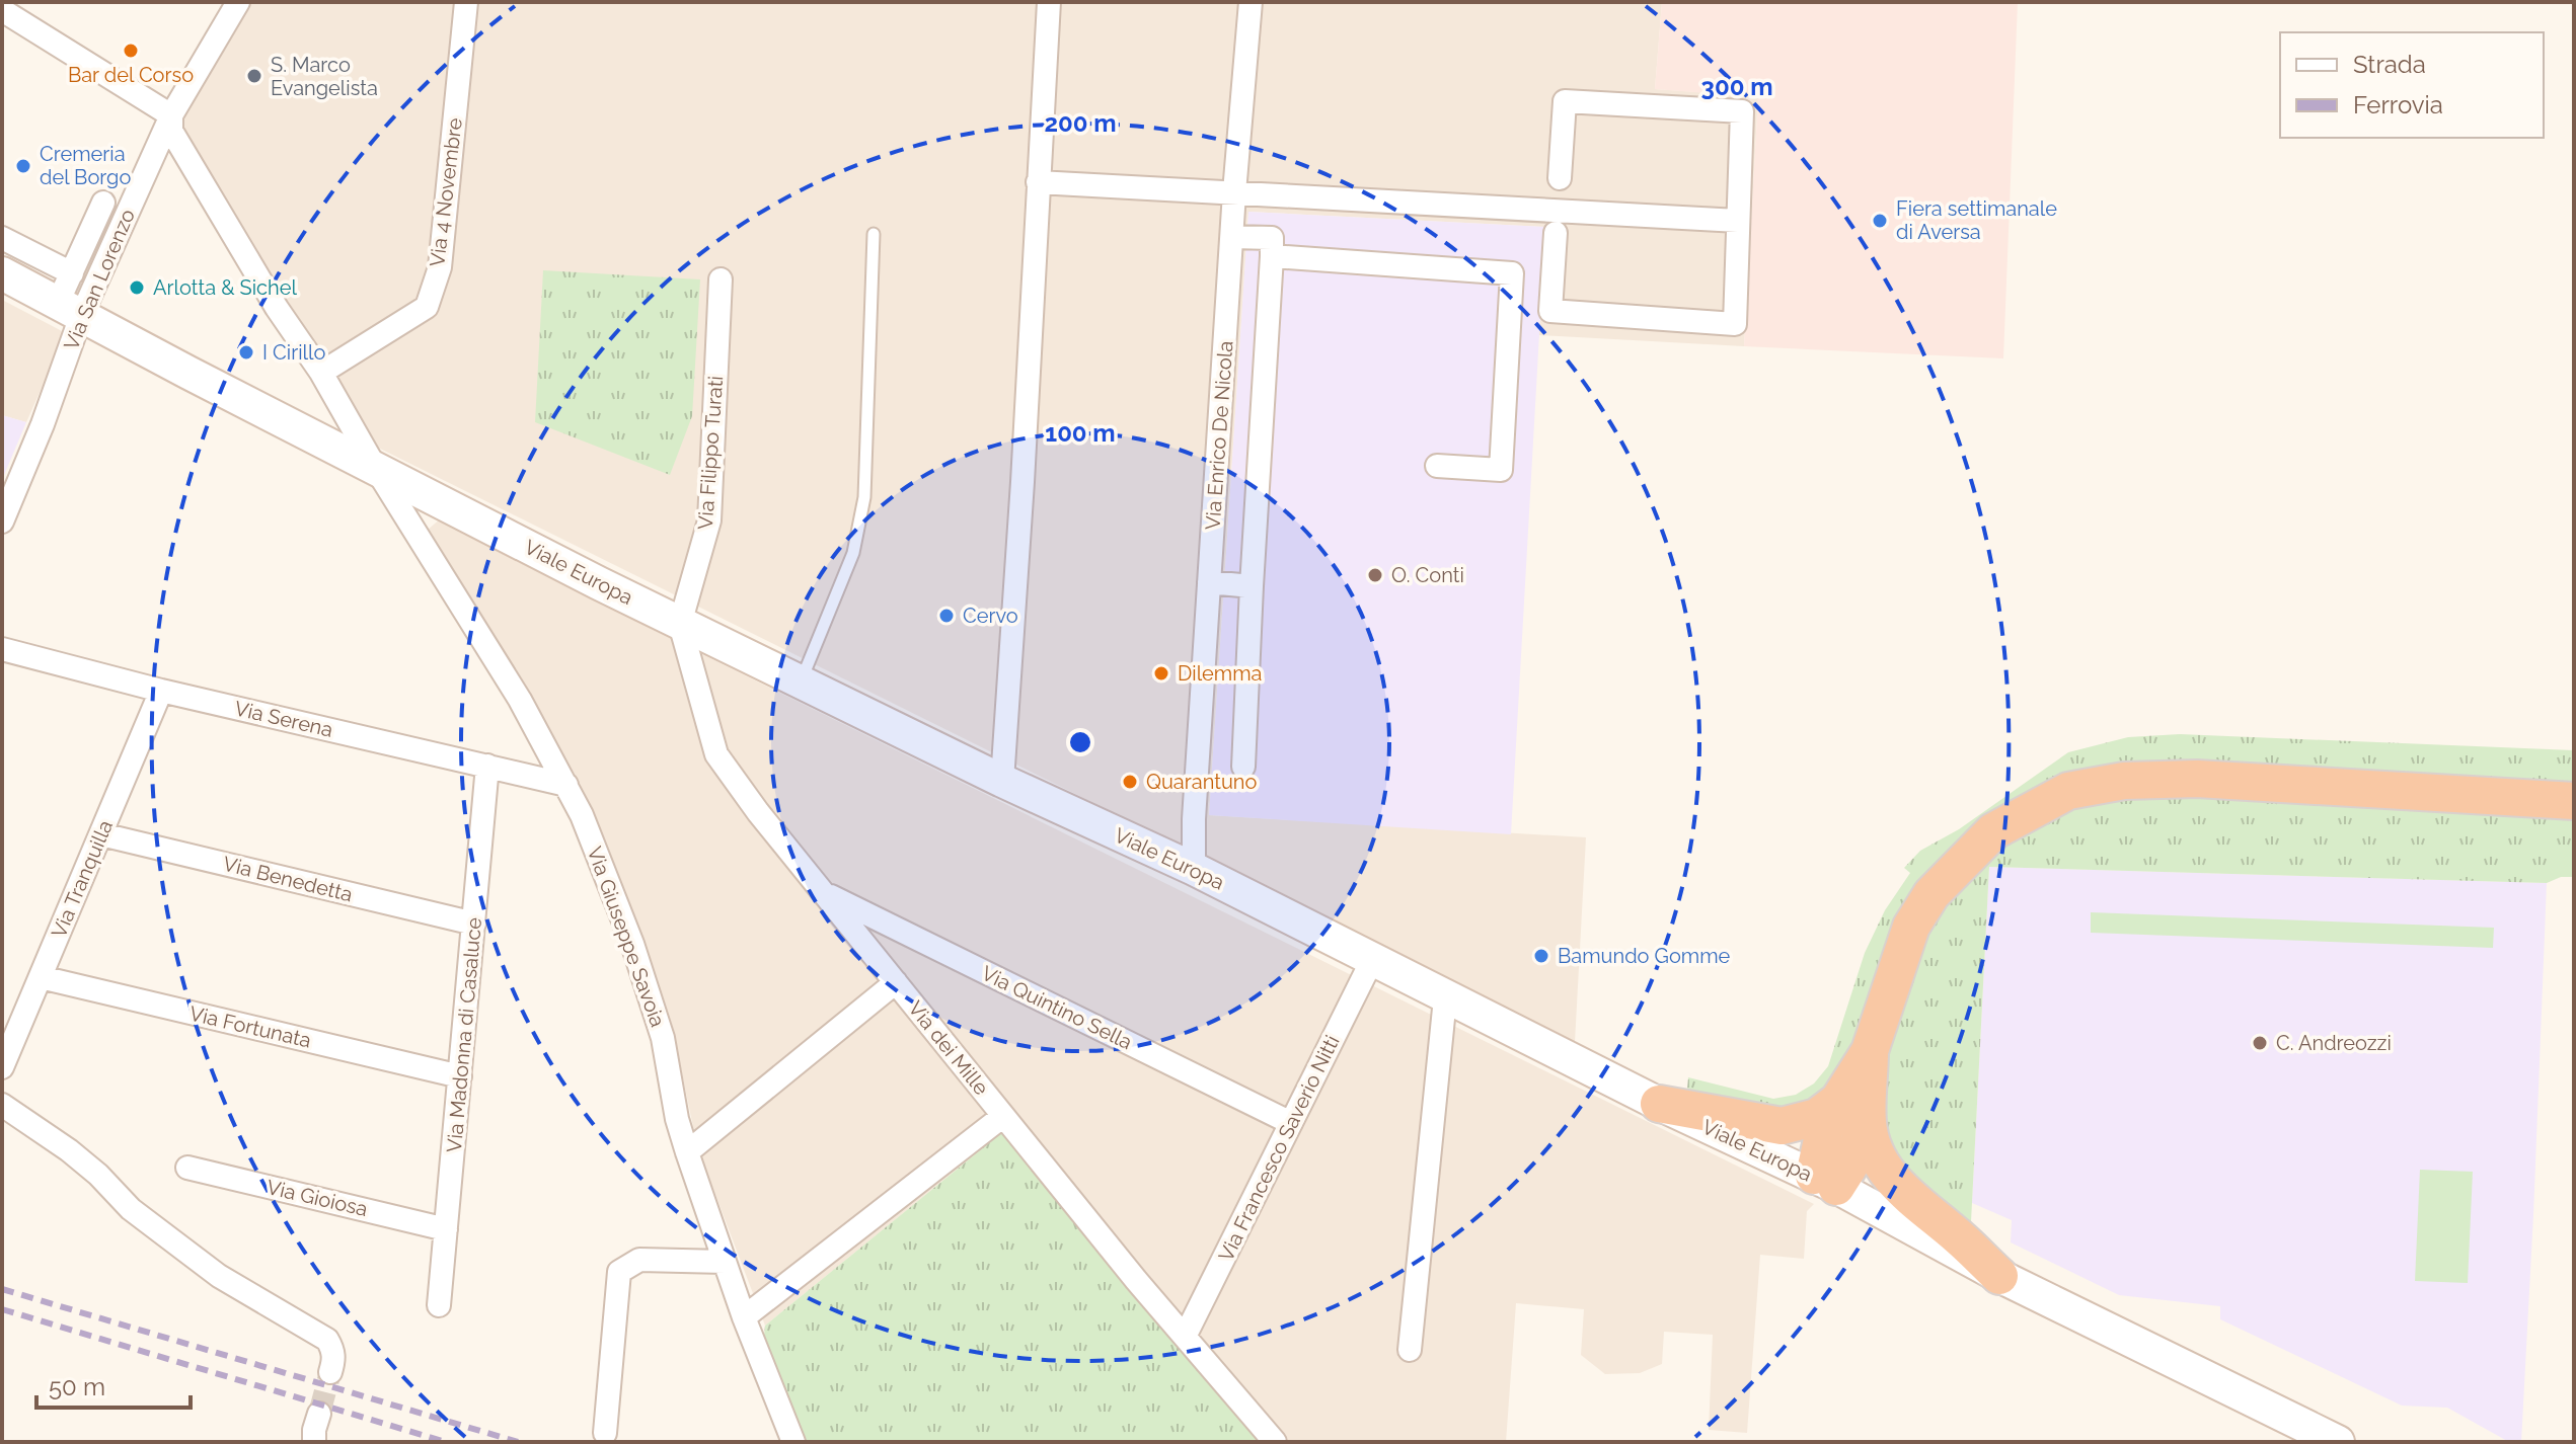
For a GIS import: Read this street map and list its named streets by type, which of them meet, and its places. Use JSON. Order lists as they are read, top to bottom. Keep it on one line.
{"streets":{"main road":["Viale Europa"],"street":["Via 4 Novembre","Via San Lorenzo","Via Enrico De Nicola","Via Filippo Turati","Via Serena","Via Tranquilla","Via Benedetta","Via Giuseppe Savoia","Via Quintino Sella","Via Fortunata","Via Madonna di Casaluce","Via dei Mille","Via Francesco Saverio Nitti","Via Gioiosa"]},"crossings":[["Via 4 Novembre","Via Giuseppe Savoia"],["Via San Lorenzo","Viale Europa"],["Via San Lorenzo","Via Giuseppe Savoia"],["Via Enrico De Nicola","Viale Europa"],["Via Filippo Turati","Viale Europa"],["Via Filippo Turati","Via dei Mille"],["Viale Europa","Via Giuseppe Savoia"],["Viale Europa","Via dei Mille"],["Viale Europa","Via Francesco Saverio Nitti"],["Via Serena","Via Tranquilla"],["Via Serena","Via Giuseppe Savoia"],["Via Serena","Via Madonna di Casaluce"],["Via Tranquilla","Via Benedetta"],["Via Tranquilla","Via Fortunata"],["Via Benedetta","Via Madonna di Casaluce"],["Via Quintino Sella","Via dei Mille"],["Via Quintino Sella","Via Francesco Saverio Nitti"],["Via Fortunata","Via Madonna di Casaluce"],["Via Madonna di Casaluce","Via Gioiosa"],["Via dei Mille","Via Francesco Saverio Nitti"]],"places":["Bar del Corso","S. Marco Evangelista","Cremeria del Borgo","Fiera settimanale di Aversa","Arlotta & Sichel","I Cirillo","O. Conti","Cervo","Dilemma","Quarantuno","Bamundo Gomme","C. Andreozzi"],"legend":["Strada","Ferrovia"],"scale_bar":"50 m","rings":["300 m","200 m","100 m"]}
